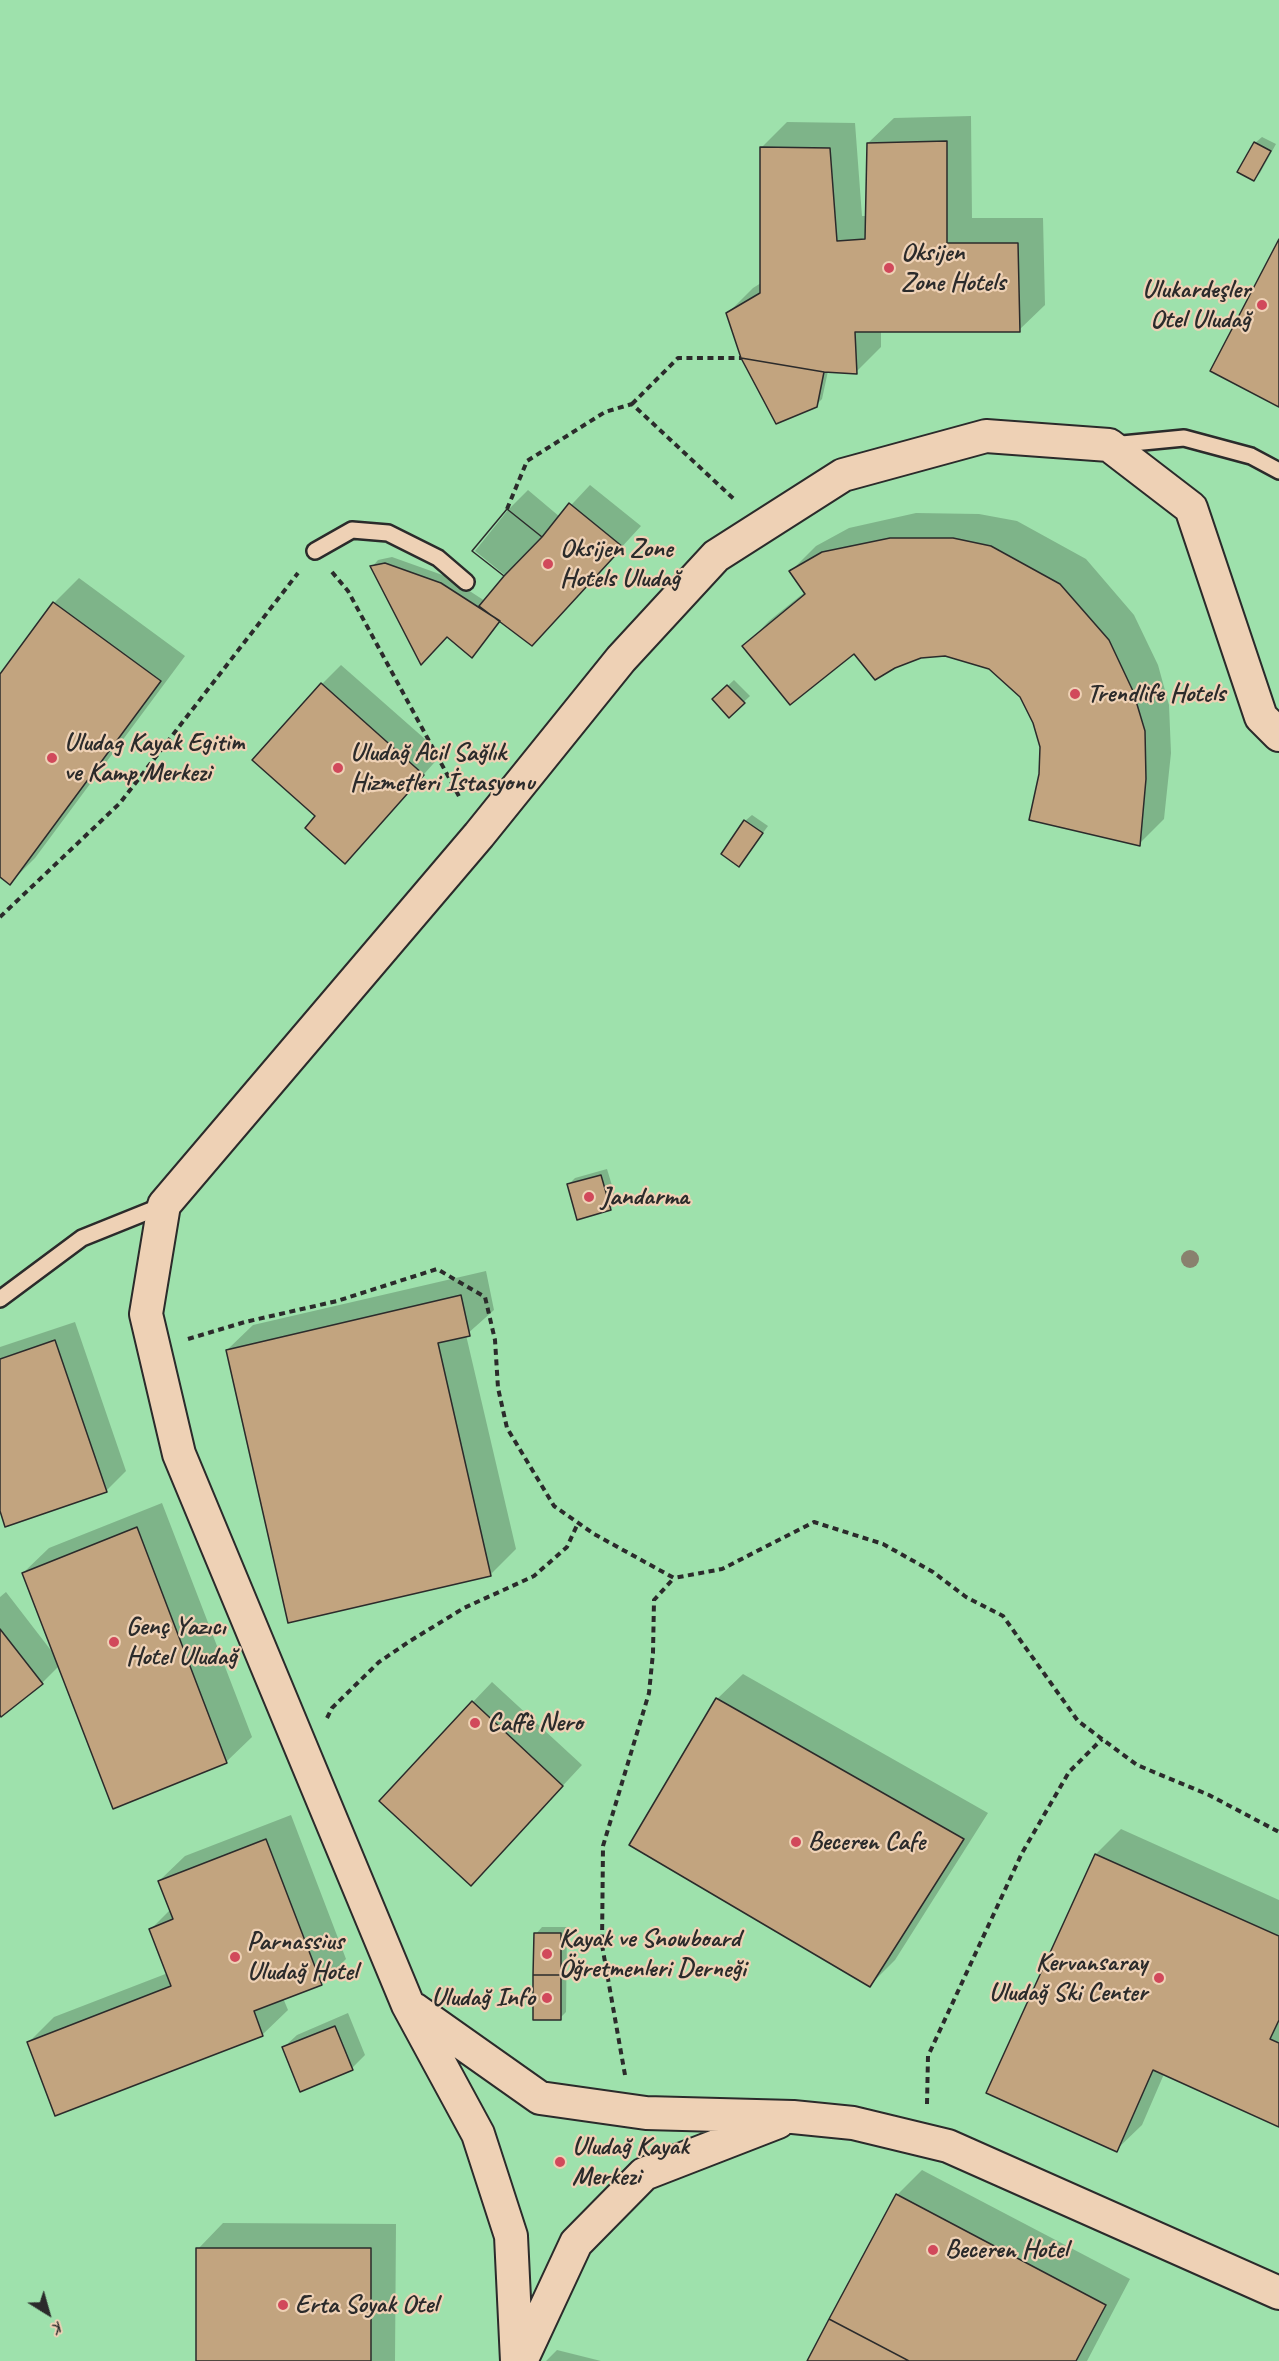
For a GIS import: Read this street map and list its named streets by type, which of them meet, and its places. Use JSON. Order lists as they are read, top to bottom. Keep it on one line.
{"places":["Oksijen Zone Hotels","Ulukardeşler Otel Uludağ","Oksijen Zone Hotels Uludağ","Trendlife Hotels","Uludag Kayak Egitim ve Kamp Merkezi","Uludağ Acil Sağlık Hizmetleri İstasyonu","Jandarma","Genç Yazıcı Hotel Uludağ","Caffè Nero","Beceren Cafe","Kayak ve Snowboard Öğretmenleri Derneği","Parnassius Uludağ Hotel","Kervansaray Uludağ Ski Center","Uludağ Info","Uludağ Kayak Merkezi","Beceren Hotel","Erta Soyak Otel"],"north":"bottom right"}
